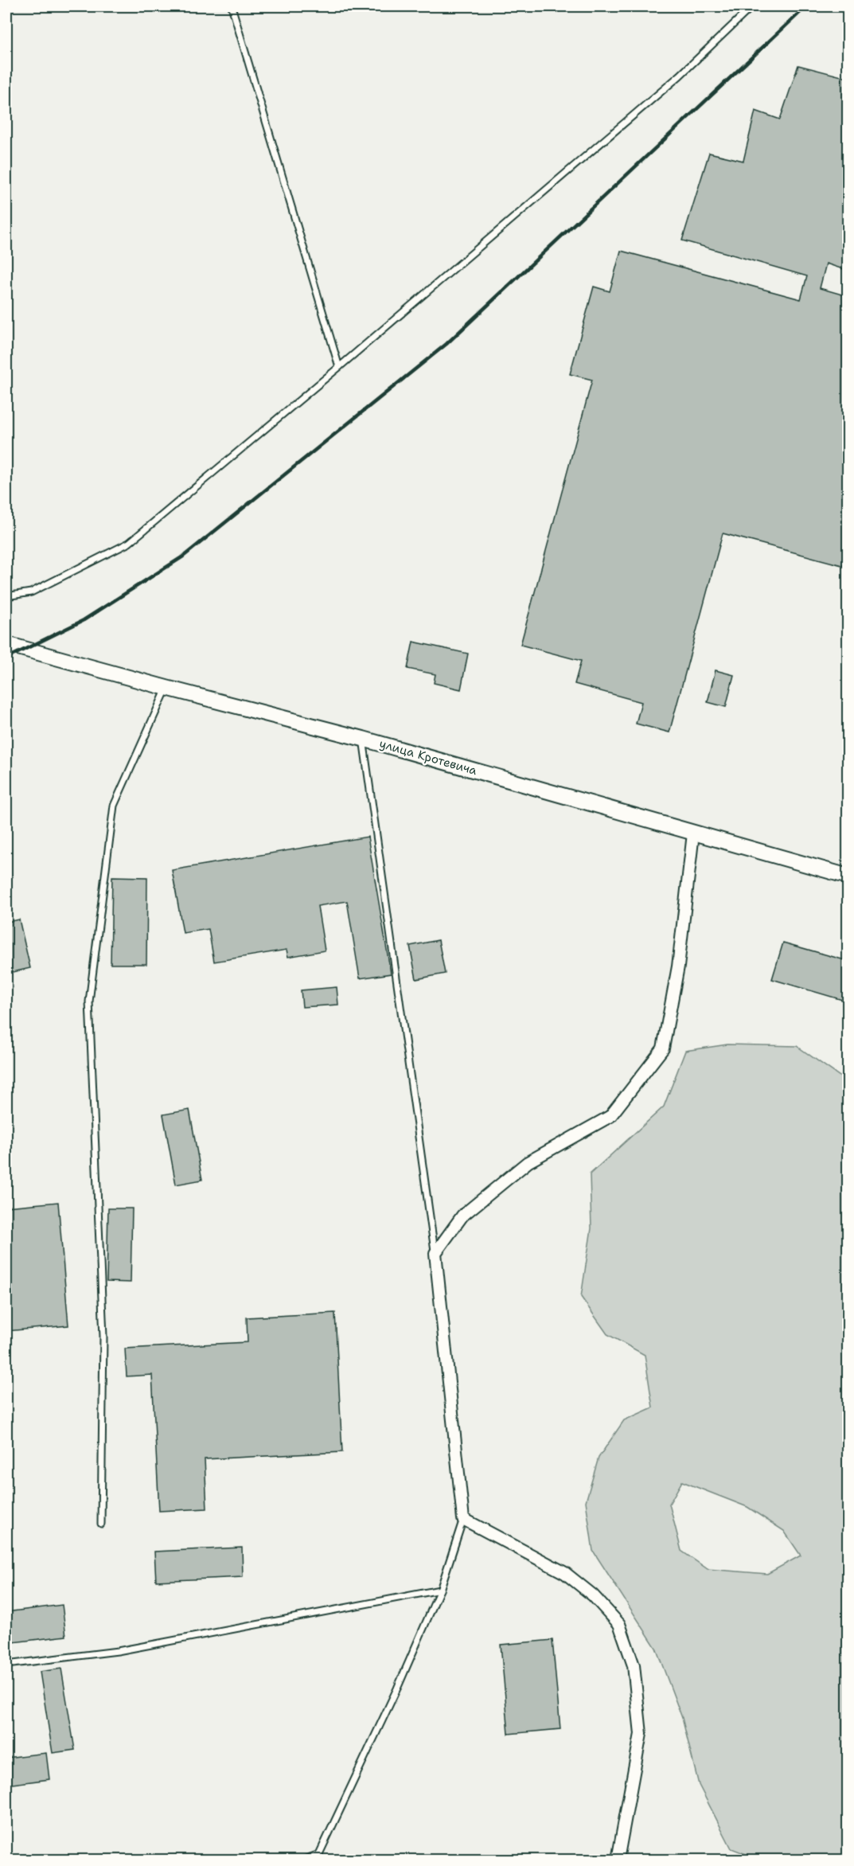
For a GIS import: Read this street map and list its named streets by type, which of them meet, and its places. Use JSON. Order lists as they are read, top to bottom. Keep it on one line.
{"streets":{"street":["улица Кротевича"]}}
